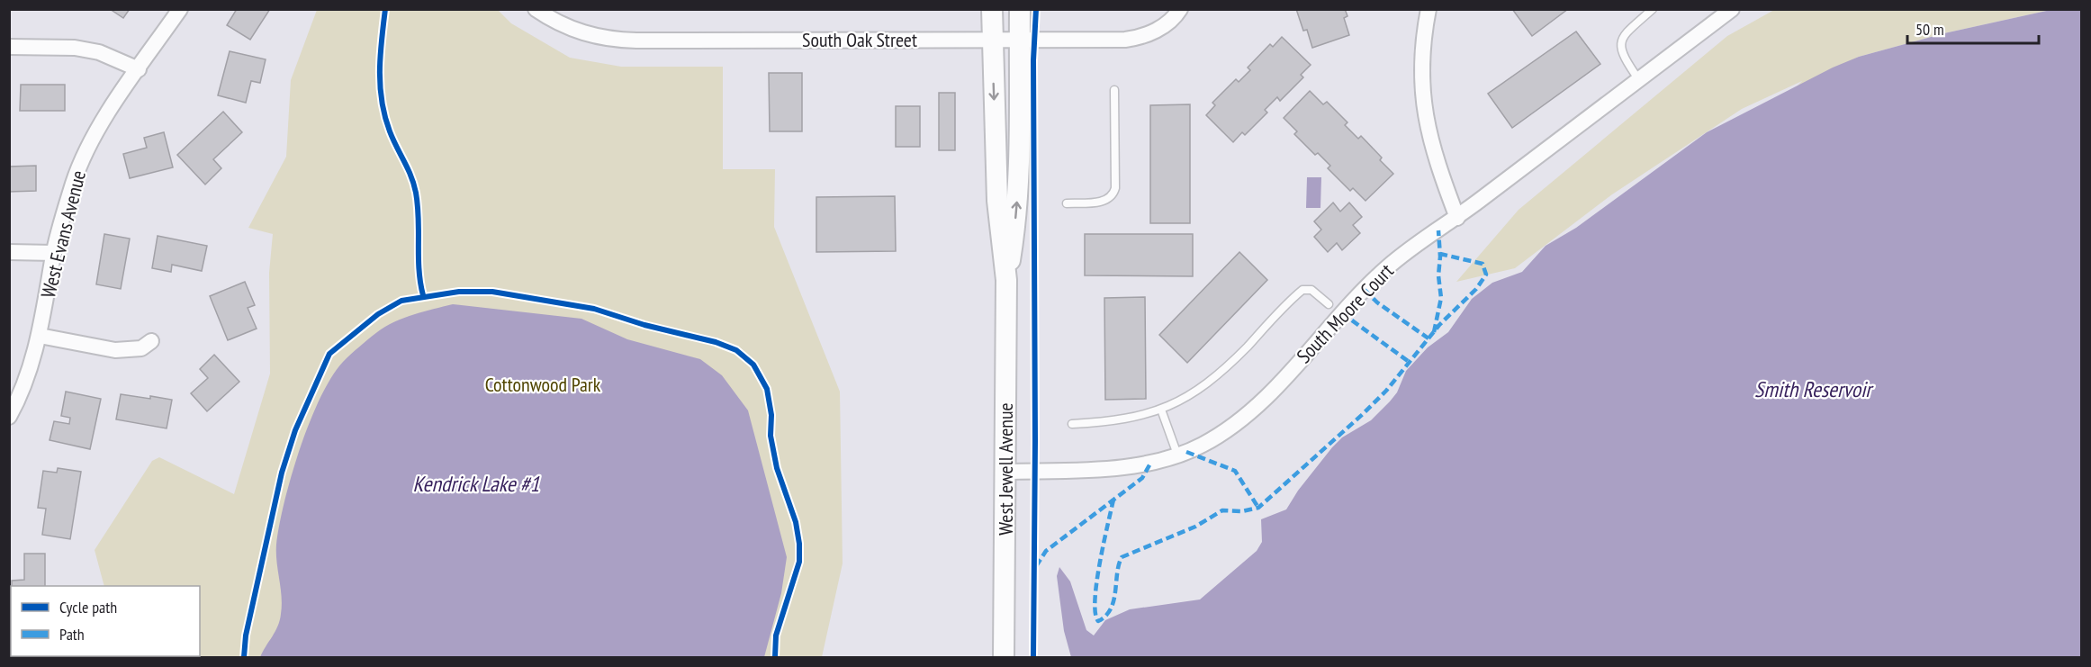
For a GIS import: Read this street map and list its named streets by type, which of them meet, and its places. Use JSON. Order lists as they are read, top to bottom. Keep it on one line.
{"streets":{"main road":["West Jewell Avenue"],"street":["South Oak Street","West Evans Avenue","South Moore Court"]},"crossings":[["South Oak Street","West Jewell Avenue"],["South Moore Court","West Jewell Avenue"]],"water":["Smith Reservoir","Kendrick Lake #1"],"parks":["Cottonwood Park"],"legend":["Cycle path","Path"],"scale_bar":"50 m"}
